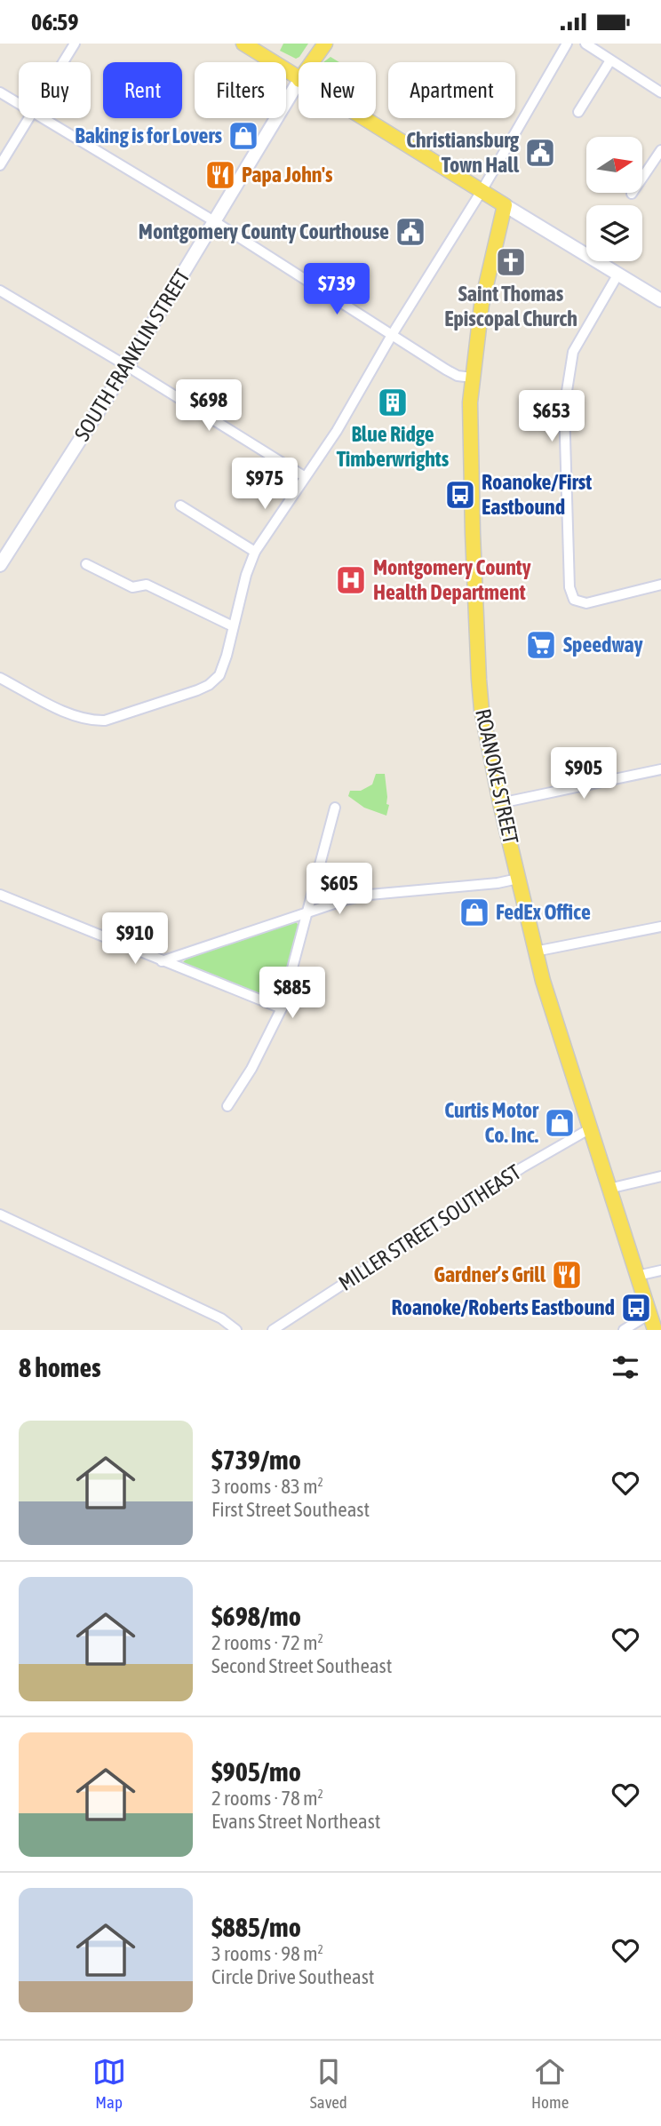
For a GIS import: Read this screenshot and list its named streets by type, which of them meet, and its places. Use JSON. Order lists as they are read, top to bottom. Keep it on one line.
{"streets":{"main road":["SOUTH FRANKLIN STREET","ROANOKE STREET"],"street":["MILLER STREET SOUTHEAST"]},"crossings":[["ROANOKE STREET","MILLER STREET SOUTHEAST"]],"places":{"shop":["Baking is for Lovers","FedEx Office","Curtis Motor Co. Inc."],"public building":["Christiansburg Town Hall","Montgomery County Courthouse"],"restaurant":["Papa John's","Gardner’s Grill"],"church":["Saint Thomas Episcopal Church"],"building":["Blue Ridge Timberwrights"],"bus stop":["Roanoke/First Eastbound","Roanoke/Roberts Eastbound"],"hospital":["Montgomery County Health Department"],"supermarket":["Speedway"]},"north":"right","page":{"status":"06:59","chip":["Buy","Rent","Filters","New","Apartment"],"price":["$739","$698","$653","$975","$905","$605","$910","$885"],"heading":"8 homes","list":[{"name":"$739/mo","note":"3 rooms · 83 m² · First Street Southeast"},{"name":"$698/mo","note":"2 rooms · 72 m² · Second Street Southeast"},{"name":"$905/mo","note":"2 rooms · 78 m² · Evans Street Northeast"},{"name":"$885/mo","note":"3 rooms · 98 m² · Circle Drive Southeast"}],"tabs":["Map","Saved","Home"]}}
